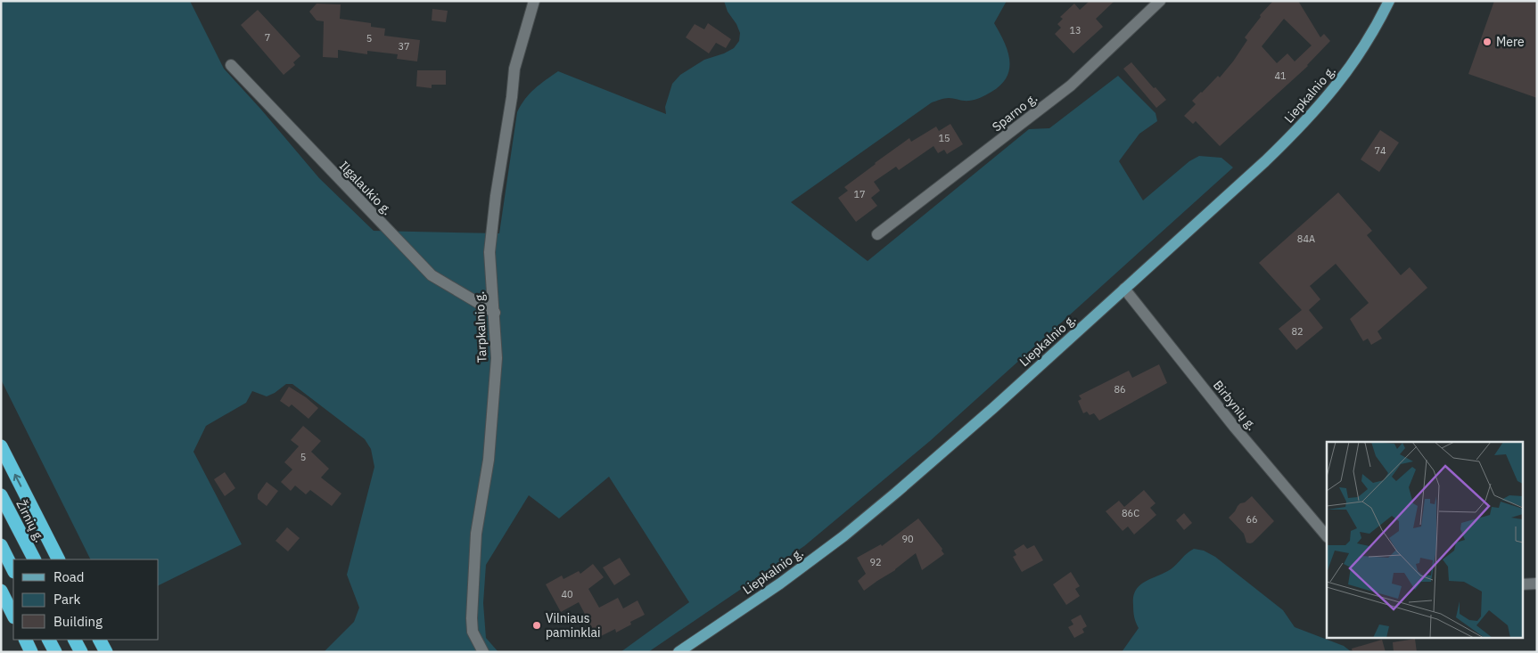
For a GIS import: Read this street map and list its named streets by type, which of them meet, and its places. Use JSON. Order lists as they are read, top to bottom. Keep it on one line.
{"streets":{"highway":["Žirnių g."],"main road":["Liepkalnio g."],"street":["Sparno g.","Ilgalaukio g.","Tarpkalnio g.","Birbynių g."]},"crossings":[["Liepkalnio g.","Birbynių g."],["Ilgalaukio g.","Tarpkalnio g."]],"places":["Mere","Vilniaus paminklai"],"house_numbers":["13","7","5","37","41","15","74","17","84A","82","86","5","86C","66","90","92","40"],"legend":["Road","Park","Building"]}
